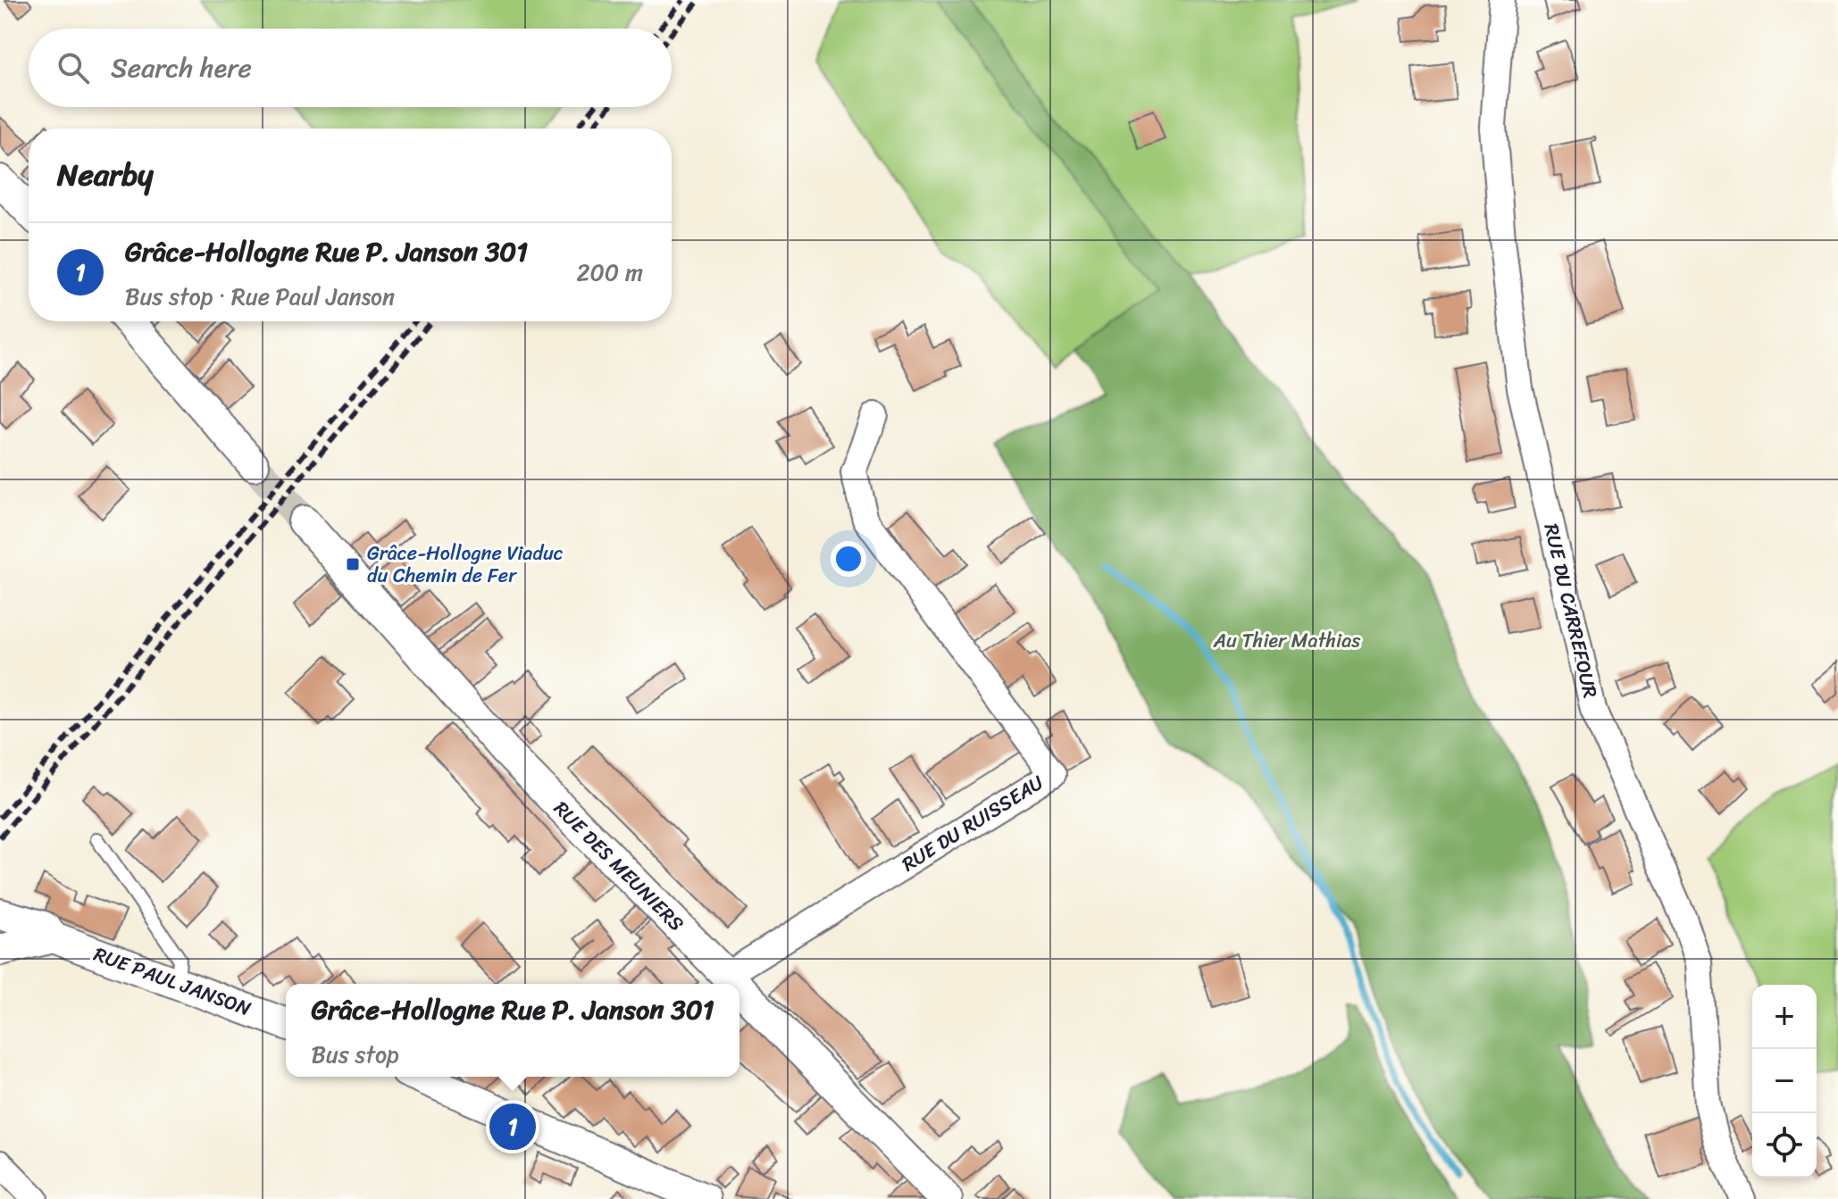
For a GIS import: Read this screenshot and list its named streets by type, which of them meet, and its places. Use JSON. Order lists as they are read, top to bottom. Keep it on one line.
{"streets":{"street":["RUE DU CARREFOUR","RUE DU RUISSEAU","RUE DES MEUNIERS","RUE PAUL JANSON"]},"crossings":[["RUE DU RUISSEAU","RUE DES MEUNIERS"]],"parks":["Au Thier Mathias"],"places":{"transit":["Grâce-Hollogne Viaduc du Chemin de Fer"]},"page":{"search":"Search here","heading":"Nearby","list":[{"mark":"1","name":"Grâce-Hollogne Rue P. Janson 301","note":"Bus stop · Rue Paul Janson","value":"200 m"}],"popup":["Grâce-Hollogne Rue P. Janson 301","Bus stop"],"map_buttons":["+","−"],"pins":"1"}}
